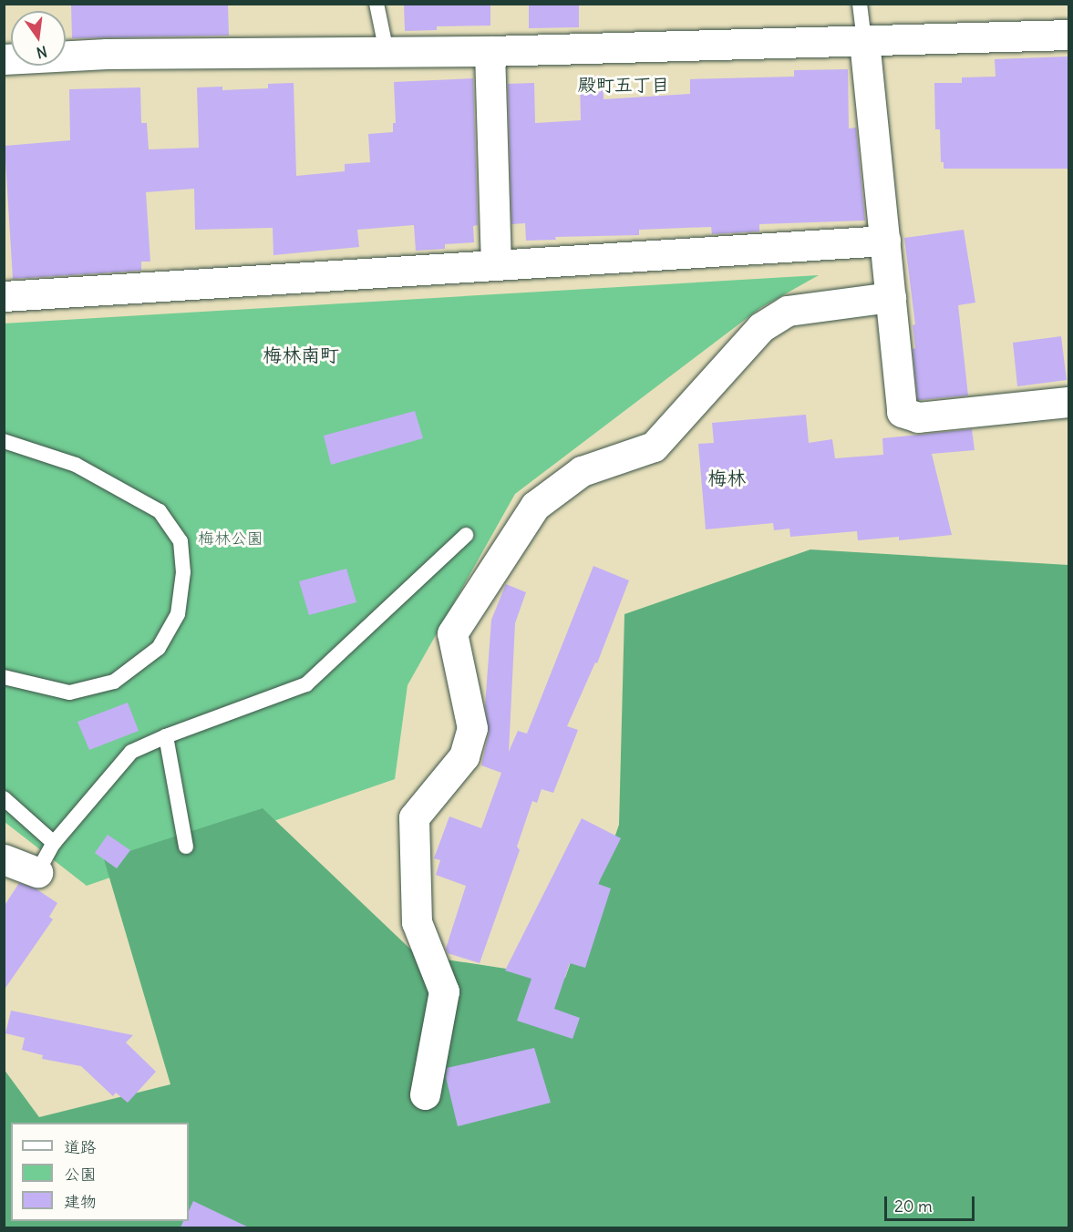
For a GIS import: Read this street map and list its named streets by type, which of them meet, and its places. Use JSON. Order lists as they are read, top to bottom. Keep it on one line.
{"districts":["殿町五丁目","梅林南町","梅林"],"parks":["梅林公園"],"legend":["道路","公園","建物"],"scale_bar":"20 m","north":"bottom"}
